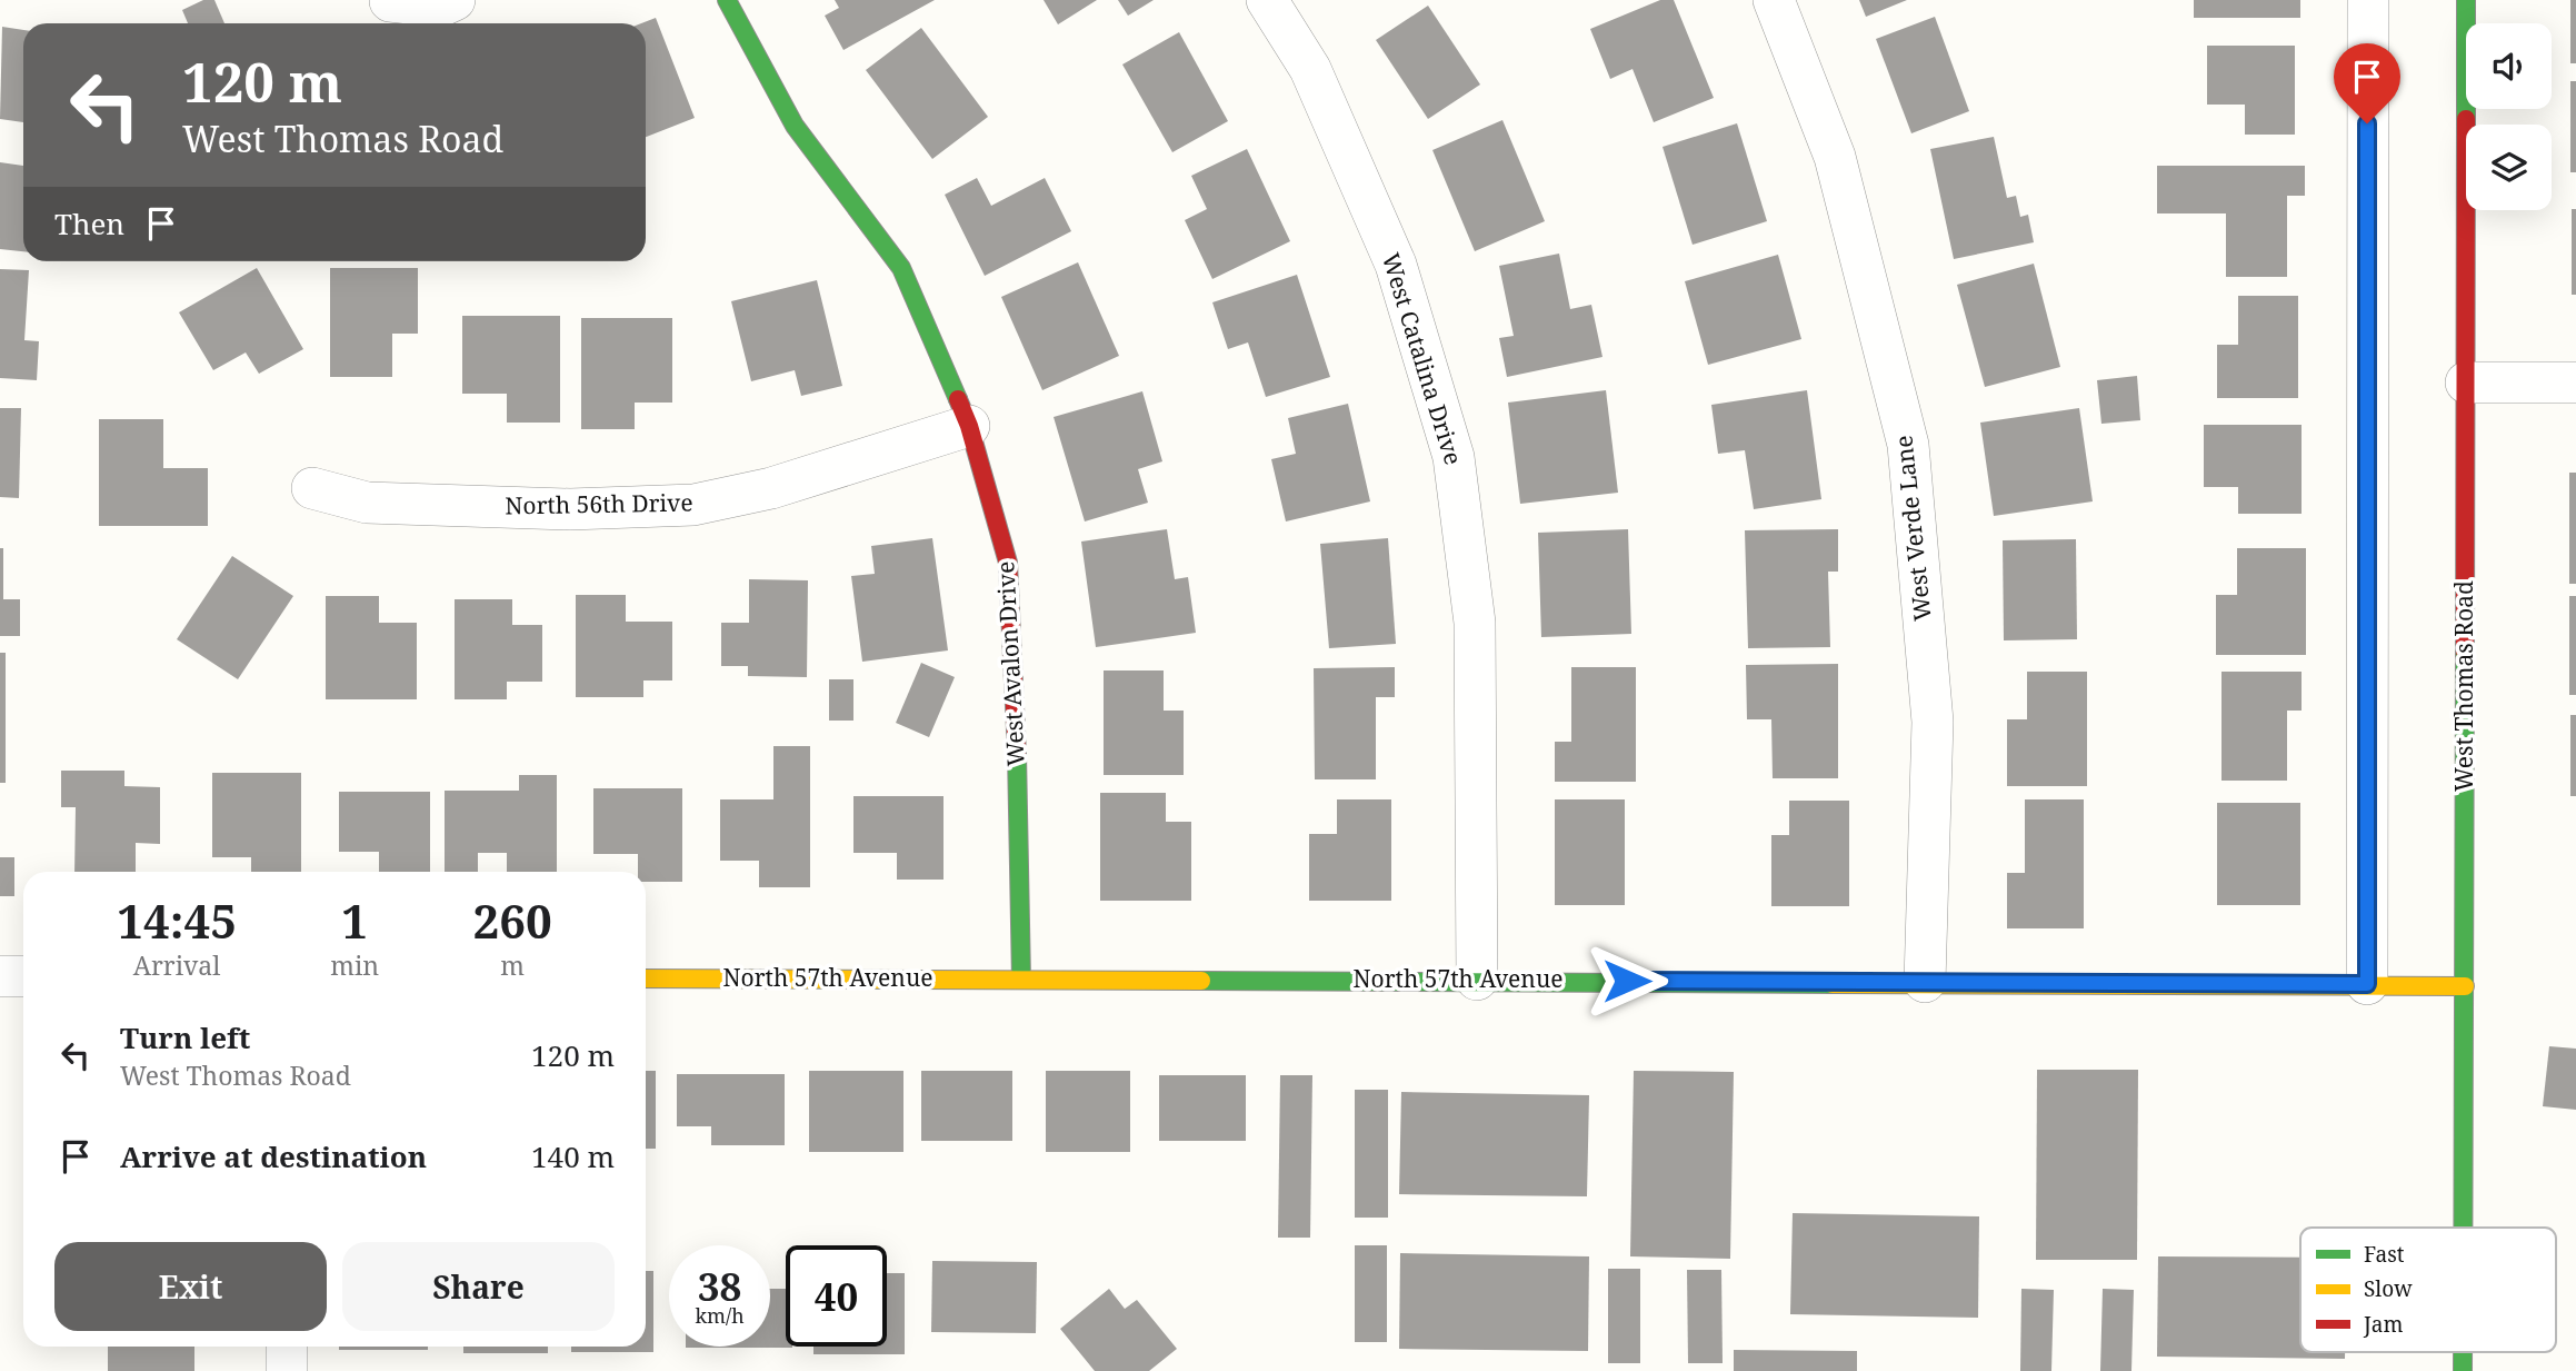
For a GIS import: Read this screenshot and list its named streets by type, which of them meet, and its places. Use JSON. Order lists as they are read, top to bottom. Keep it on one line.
{"streets":{"street":["West Catalina Drive","North 56th Drive","West Verde Lane","West Avalon Drive","West Thomas Road","North 57th Avenue"]},"crossings":[["West Catalina Drive","North 57th Avenue"],["North 56th Drive","West Avalon Drive"],["West Verde Lane","North 57th Avenue"],["West Avalon Drive","North 57th Avenue"],["West Thomas Road","North 57th Avenue"]],"legend":["Fast","Slow","Jam"],"page":{"turn":["120 m","West Thomas Road"],"then":"Then","eta":["14:45","Arrival","1","min","260","m"],"list":[{"name":"Turn left","note":"West Thomas Road","value":"120 m"},{"name":"Arrive at destination","value":"140 m"}],"buttons":["Exit","Share"],"speed":"38 km/h","limit":"40"}}
